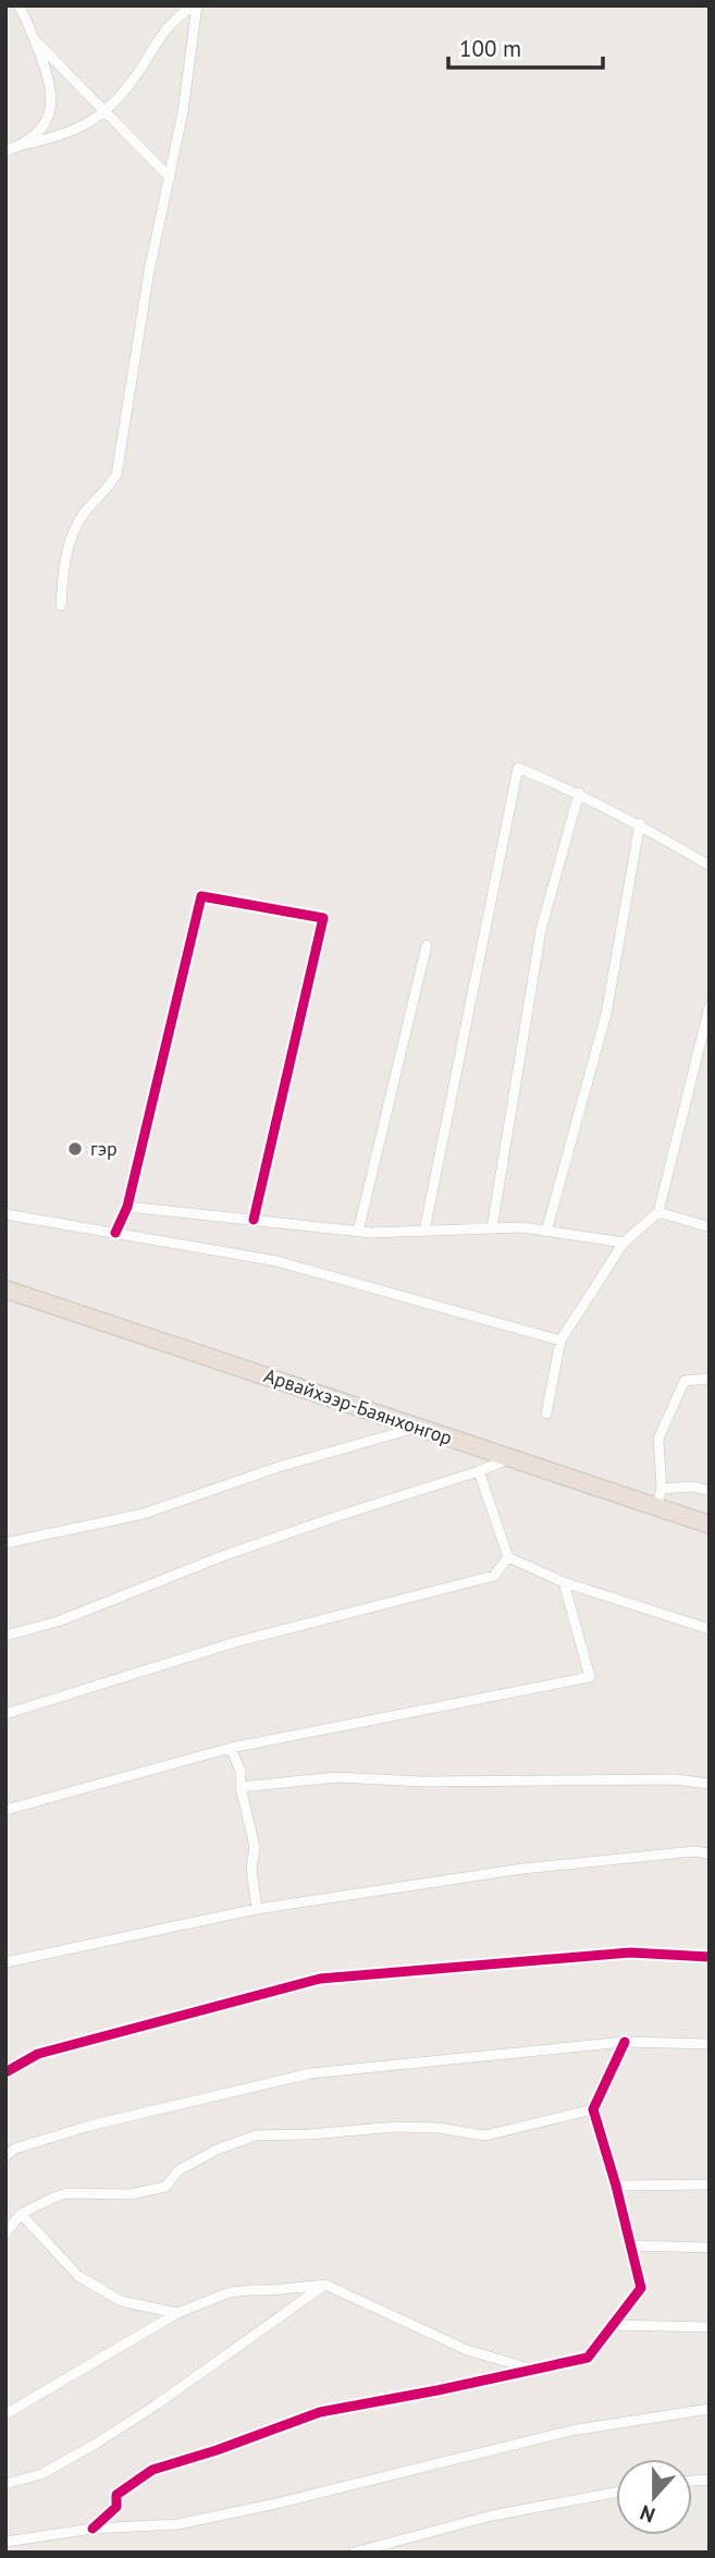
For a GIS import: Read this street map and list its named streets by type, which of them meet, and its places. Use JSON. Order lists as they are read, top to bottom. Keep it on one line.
{"streets":{"highway":["Арвайхээр-Баянхонгор"]},"places":["гэр"],"scale_bar":"100 m","north":"bottom"}
